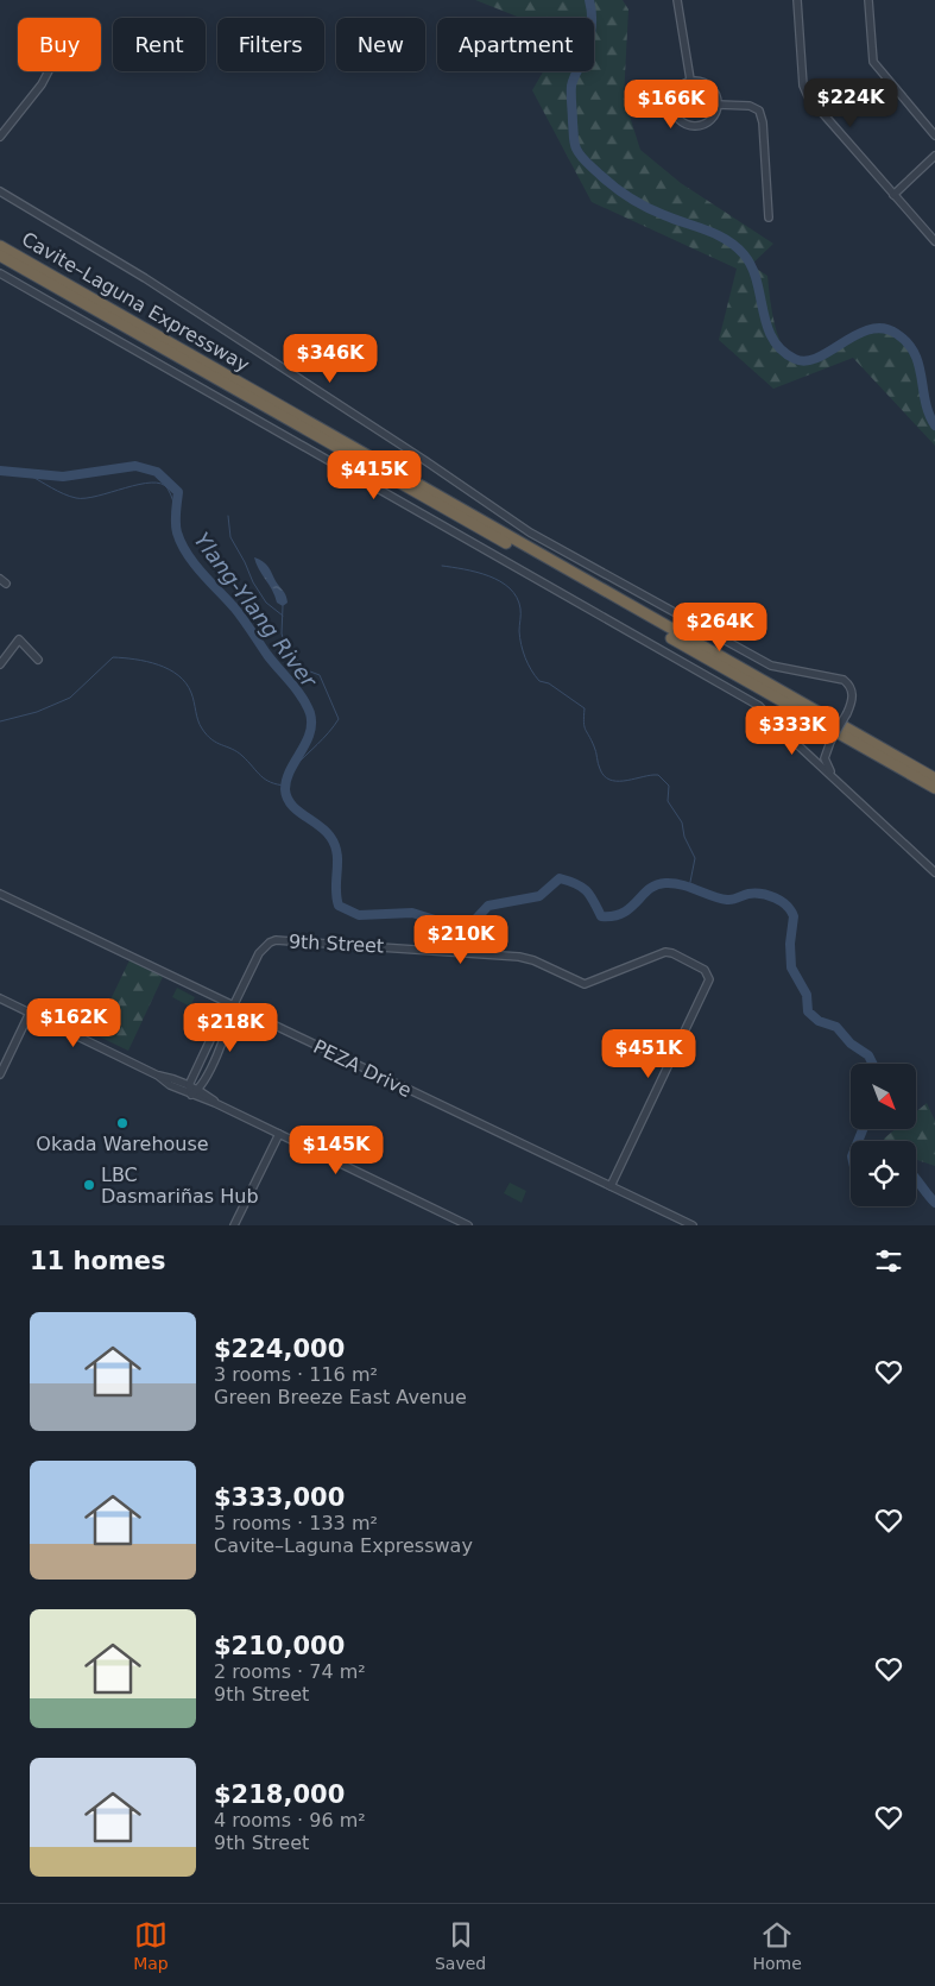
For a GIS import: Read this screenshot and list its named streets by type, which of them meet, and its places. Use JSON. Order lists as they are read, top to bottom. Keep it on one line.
{"streets":{"highway":["Cavite–Laguna Expressway"],"street":["9th Street","PEZA Drive"]},"crossings":[["9th Street","PEZA Drive"]],"water":["Ylang-Ylang River"],"places":["Okada Warehouse","LBC Dasmariñas Hub"],"north":"bottom right","page":{"chip":["Buy","Rent","Filters","New","Apartment"],"price":["$224K","$166K","$346K","$415K","$264K","$333K","$210K","$162K","$218K","$451K","$145K"],"heading":"11 homes","list":[{"name":"$224,000","note":"3 rooms · 116 m² · Green Breeze East Avenue"},{"name":"$333,000","note":"5 rooms · 133 m² · Cavite–Laguna Expressway"},{"name":"$210,000","note":"2 rooms · 74 m² · 9th Street"},{"name":"$218,000","note":"4 rooms · 96 m² · 9th Street"}],"tabs":["Map","Saved","Home"]}}
